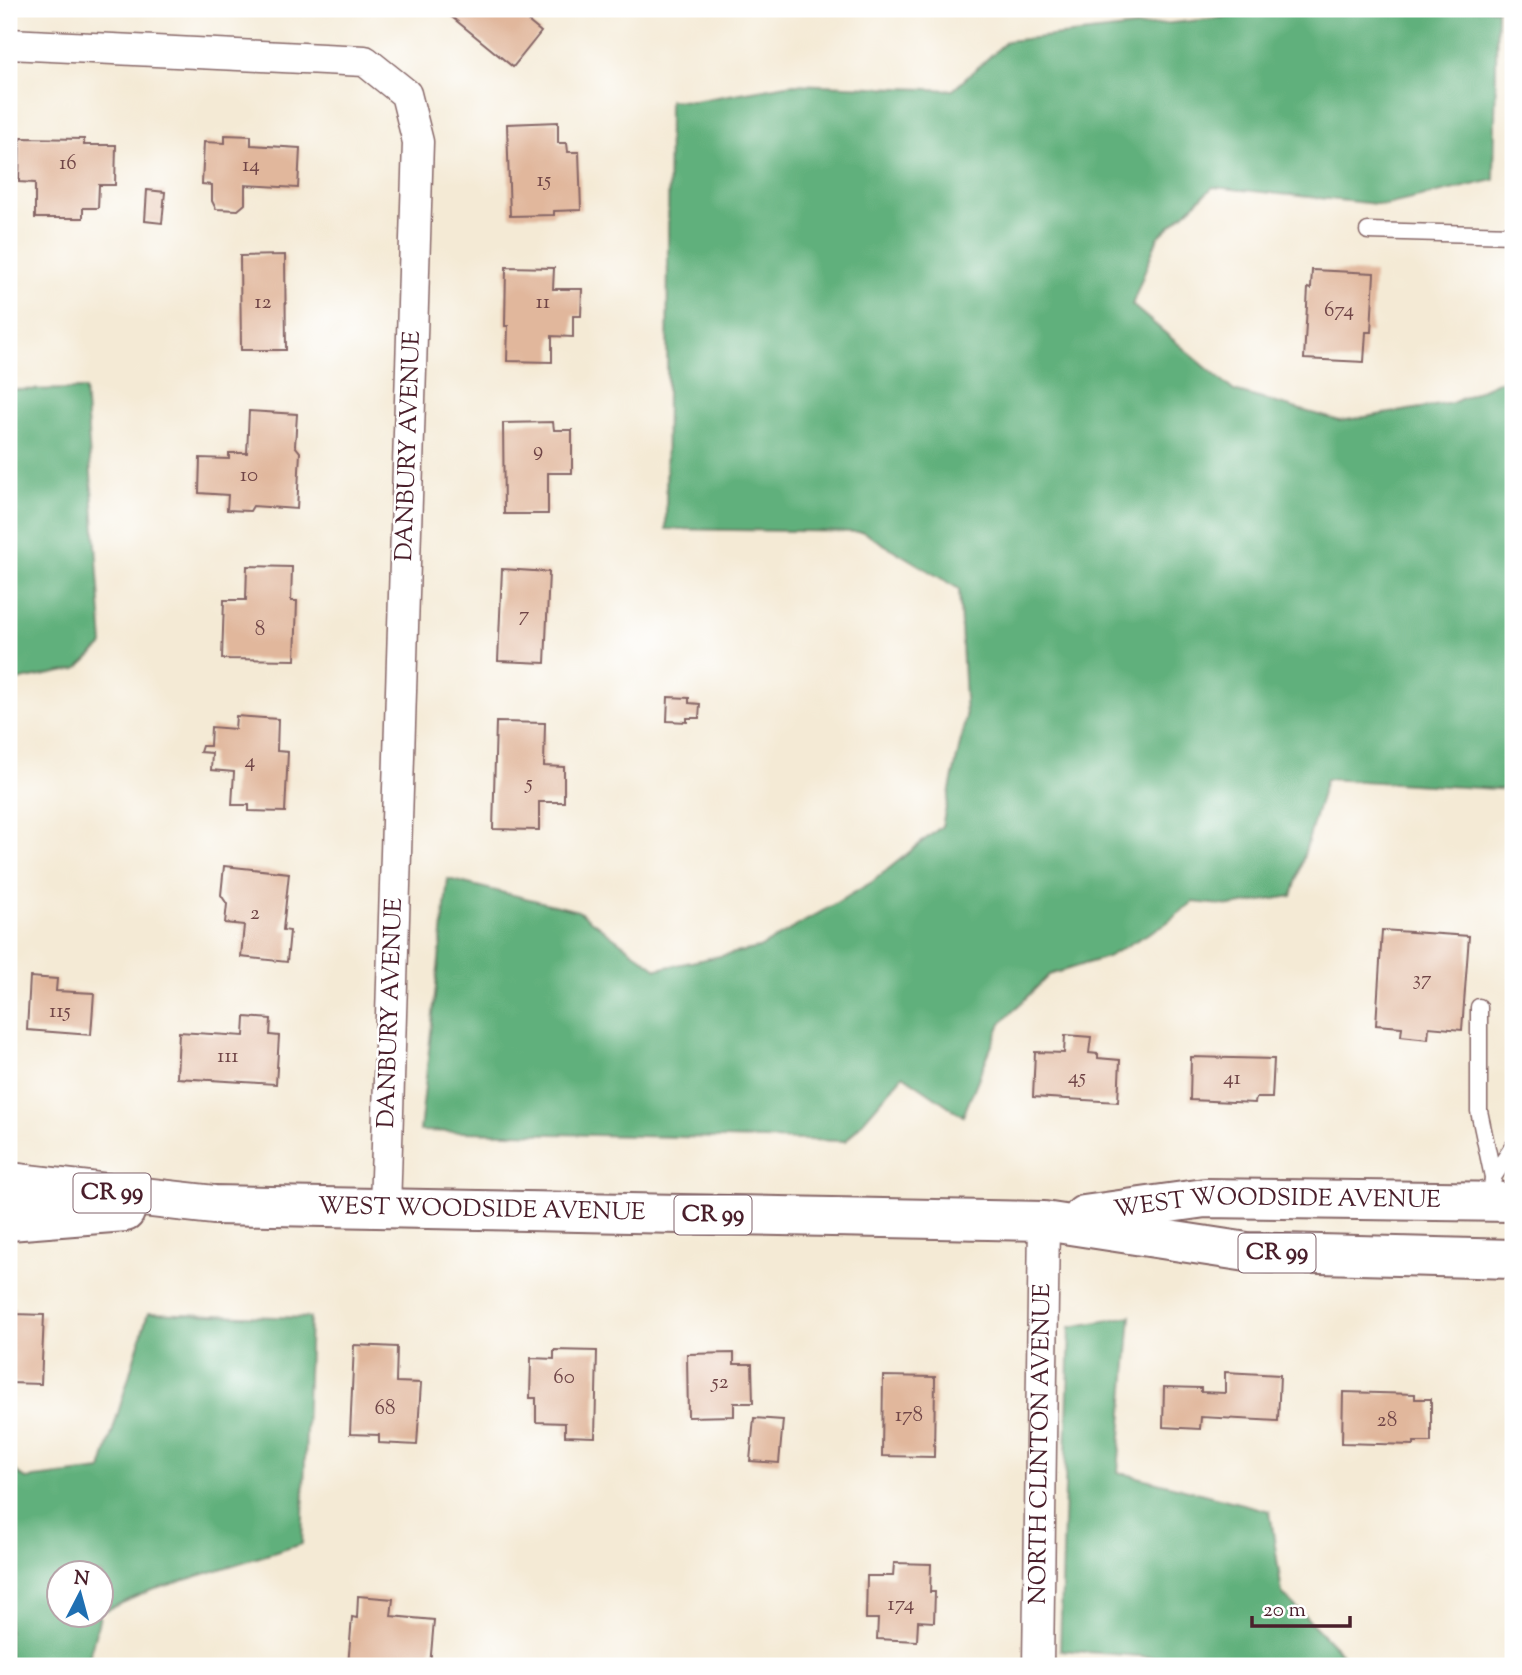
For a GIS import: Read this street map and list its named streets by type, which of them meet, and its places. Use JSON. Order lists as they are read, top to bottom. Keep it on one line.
{"streets":{"main road":["CR 99","WEST WOODSIDE AVENUE"],"street":["DANBURY AVENUE","NORTH CLINTON AVENUE"]},"crossings":[["DANBURY AVENUE","WEST WOODSIDE AVENUE"],["WEST WOODSIDE AVENUE","NORTH CLINTON AVENUE"]],"house_numbers":["16","14","15","12","11","674","9","10","7","8","4","5","2","37","115","111","45","41","60","52","68","178","28","174"],"scale_bar":"20 m","north":"top"}
